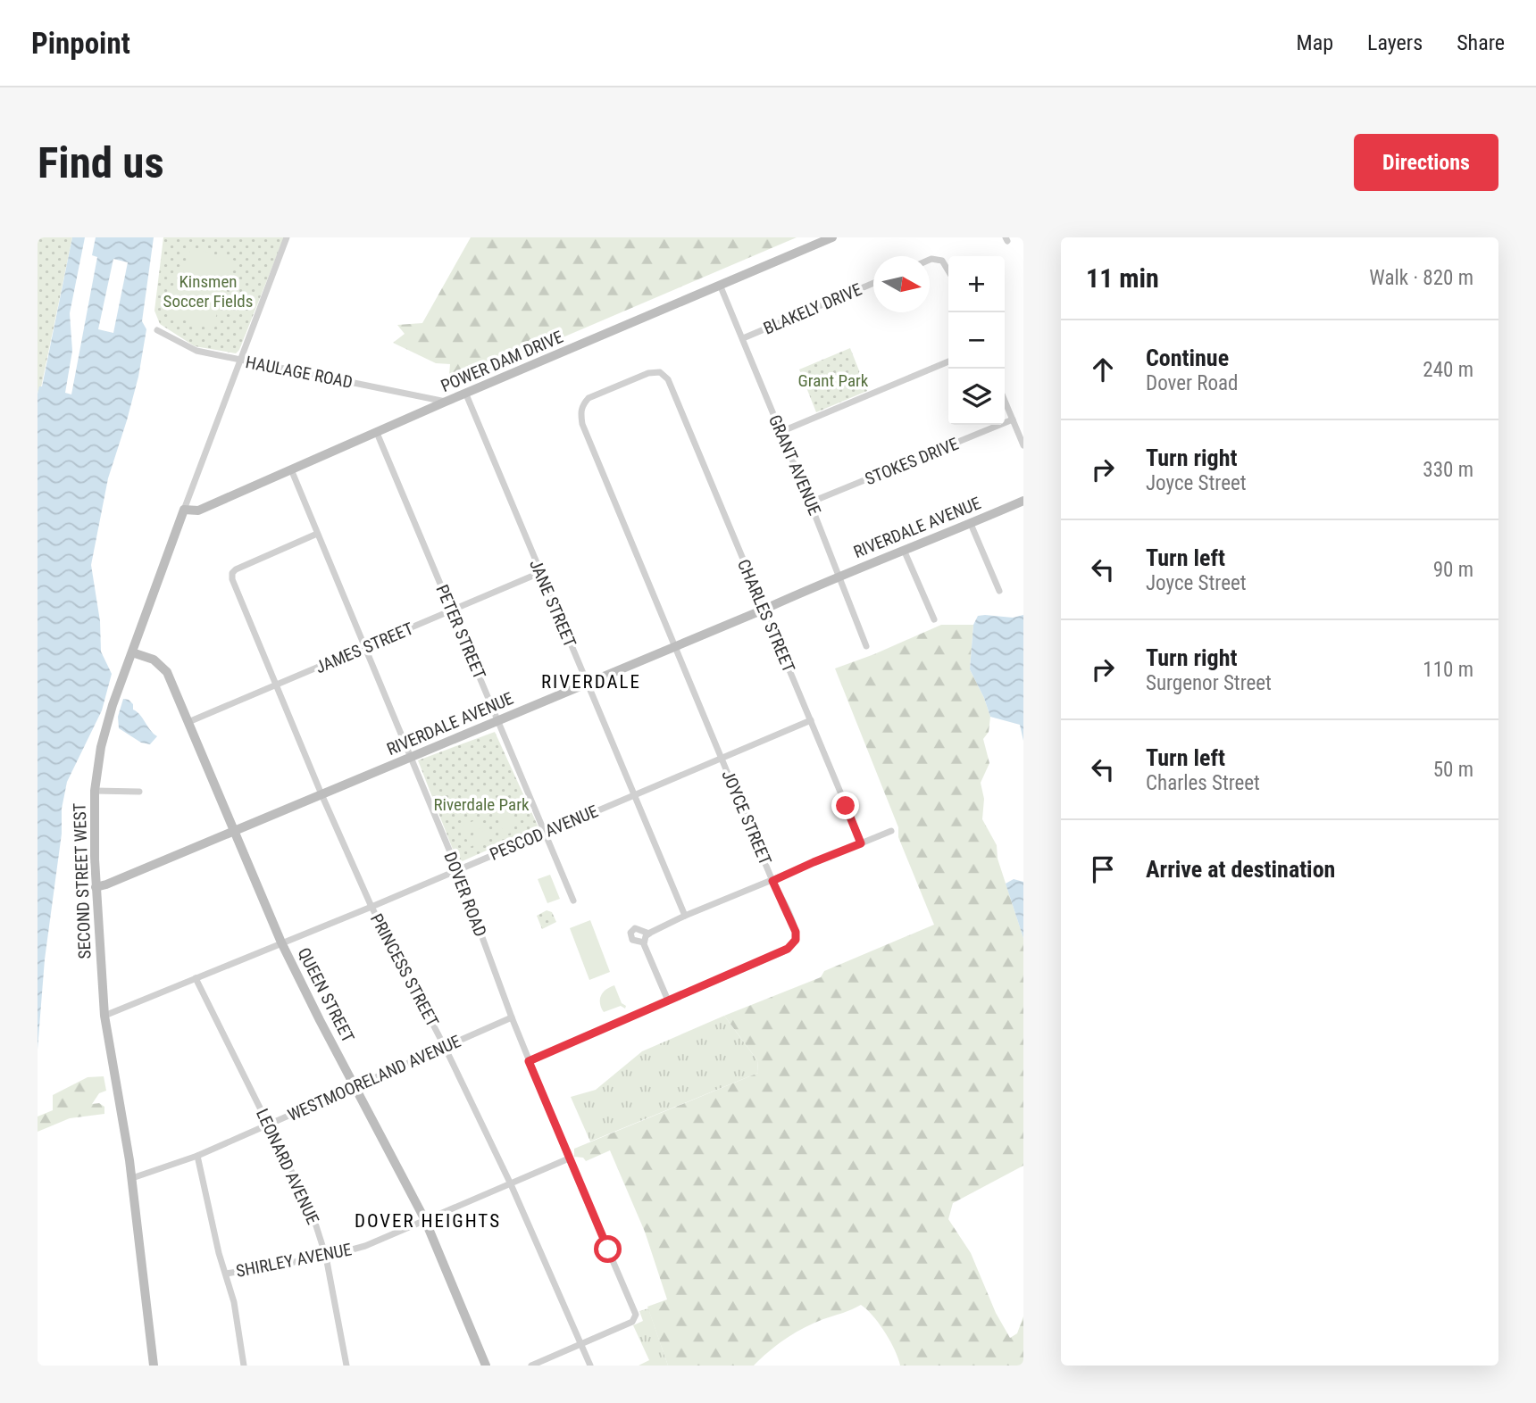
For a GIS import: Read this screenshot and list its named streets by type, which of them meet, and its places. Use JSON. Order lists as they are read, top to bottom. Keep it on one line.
{"streets":{"street":["BLAKELY DRIVE","POWER DAM DRIVE","HAULAGE ROAD","STOKES DRIVE","GRANT AVENUE","RIVERDALE AVENUE","JANE STREET","CHARLES STREET","PETER STREET","JAMES STREET","JOYCE STREET","PESCOD AVENUE","SECOND STREET WEST","DOVER ROAD","PRINCESS STREET","QUEEN STREET","WESTMOORELAND AVENUE","LEONARD AVENUE","SHIRLEY AVENUE"]},"crossings":[["BLAKELY DRIVE","GRANT AVENUE"],["POWER DAM DRIVE","HAULAGE ROAD"],["POWER DAM DRIVE","GRANT AVENUE"],["POWER DAM DRIVE","JANE STREET"],["POWER DAM DRIVE","PETER STREET"],["POWER DAM DRIVE","SECOND STREET WEST"],["POWER DAM DRIVE","DOVER ROAD"],["HAULAGE ROAD","SECOND STREET WEST"],["STOKES DRIVE","GRANT AVENUE"],["GRANT AVENUE","RIVERDALE AVENUE"],["RIVERDALE AVENUE","JANE STREET"],["RIVERDALE AVENUE","CHARLES STREET"],["RIVERDALE AVENUE","PETER STREET"],["RIVERDALE AVENUE","JOYCE STREET"],["RIVERDALE AVENUE","SECOND STREET WEST"],["RIVERDALE AVENUE","DOVER ROAD"],["RIVERDALE AVENUE","PRINCESS STREET"],["RIVERDALE AVENUE","QUEEN STREET"],["JANE STREET","JAMES STREET"],["JANE STREET","PESCOD AVENUE"],["CHARLES STREET","JOYCE STREET"],["CHARLES STREET","PESCOD AVENUE"],["PETER STREET","JAMES STREET"],["PETER STREET","PESCOD AVENUE"],["JAMES STREET","DOVER ROAD"],["JAMES STREET","PRINCESS STREET"],["JAMES STREET","QUEEN STREET"],["JOYCE STREET","PESCOD AVENUE"],["JOYCE STREET","DOVER ROAD"],["PESCOD AVENUE","SECOND STREET WEST"],["PESCOD AVENUE","DOVER ROAD"],["PESCOD AVENUE","PRINCESS STREET"],["PESCOD AVENUE","QUEEN STREET"],["PESCOD AVENUE","LEONARD AVENUE"],["SECOND STREET WEST","QUEEN STREET"],["SECOND STREET WEST","WESTMOORELAND AVENUE"],["DOVER ROAD","PRINCESS STREET"],["DOVER ROAD","WESTMOORELAND AVENUE"],["DOVER ROAD","SHIRLEY AVENUE"],["PRINCESS STREET","WESTMOORELAND AVENUE"],["PRINCESS STREET","SHIRLEY AVENUE"],["QUEEN STREET","WESTMOORELAND AVENUE"],["QUEEN STREET","SHIRLEY AVENUE"],["WESTMOORELAND AVENUE","LEONARD AVENUE"],["LEONARD AVENUE","SHIRLEY AVENUE"]],"districts":["RIVERDALE","DOVER HEIGHTS"],"parks":["Kinsmen Soccer Fields","Grant Park","Riverdale Park"],"north":"right","page":{"header":"Pinpoint","nav":["Map","Layers","Share"],"buttons":"Directions","title":"Find us","heading":["11 min","Walk · 820 m"],"map_buttons":["+","−"],"list":[["Continue","Dover Road","240 m"],["Turn right","Joyce Street","330 m"],["Turn left","Joyce Street","90 m"],["Turn right","Surgenor Street","110 m"],["Turn left","Charles Street","50 m"],"Arrive at destination"]}}
